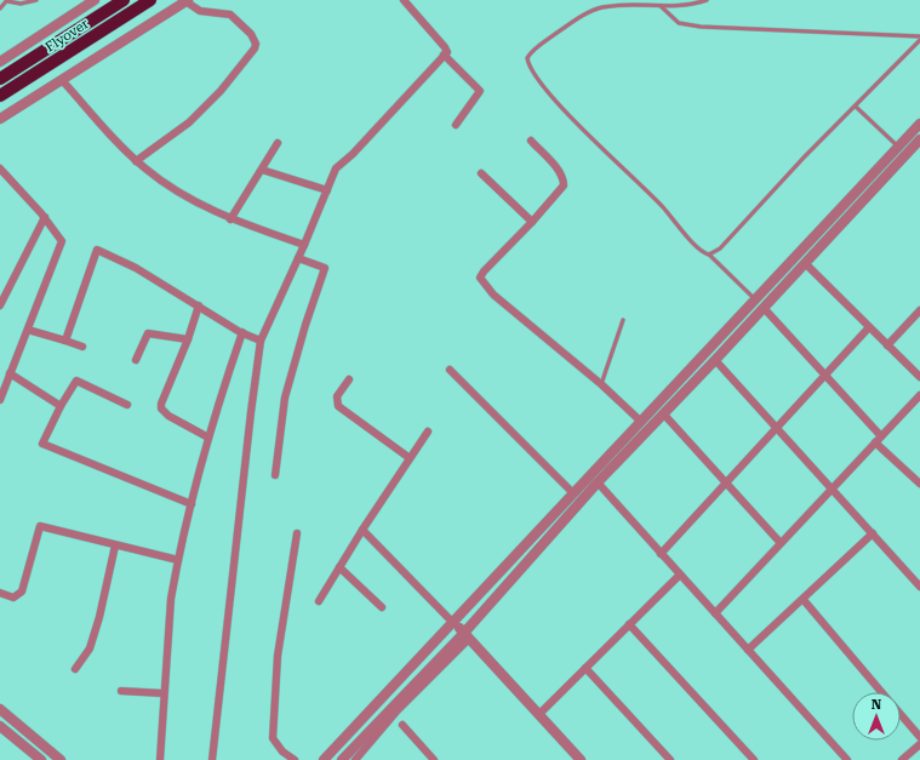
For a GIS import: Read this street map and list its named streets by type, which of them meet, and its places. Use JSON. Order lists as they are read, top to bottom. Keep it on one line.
{"streets":{"highway":["Flyover"]},"north":"top"}
